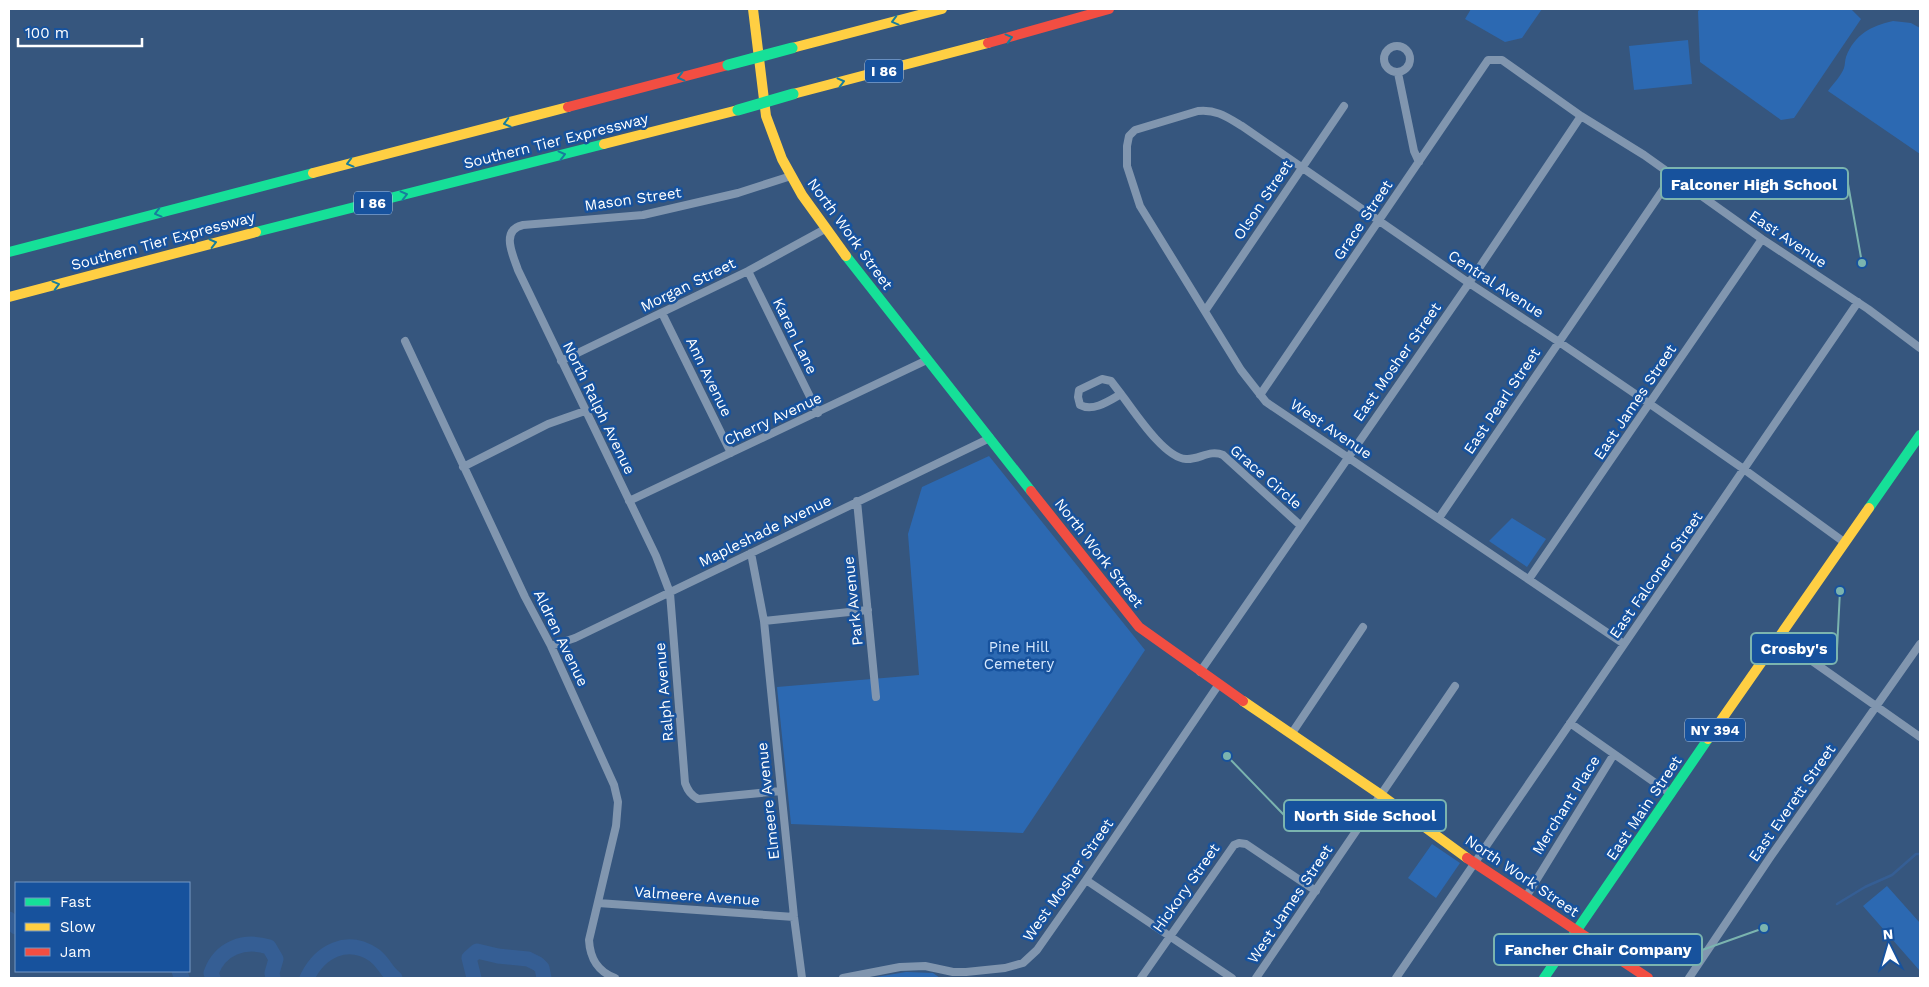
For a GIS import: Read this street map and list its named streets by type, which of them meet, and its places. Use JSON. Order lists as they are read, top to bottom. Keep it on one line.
{"streets":{"main road":["I 86","Southern Tier Expressway","North Work Street","NY 394","East Main Street"],"street":["Mason Street","Olson Street","Grace Street","East Avenue","Central Avenue","Morgan Street","Karen Lane","East Mosher Street","Ann Avenue","East Pearl Street","East James Street","North Ralph Avenue","Cherry Avenue","West Avenue","Grace Circle","Mapleshade Avenue","East Falconer Street","Park Avenue","Aldren Avenue","Ralph Avenue","Elmeere Avenue","East Everett Street","Merchant Place","West Mosher Street","Hickory Street","Valmeere Avenue","West James Street"]},"crossings":[["Mason Street","North Work Street"],["Mason Street","North Ralph Avenue"],["Olson Street","Central Avenue"],["Olson Street","West Avenue"],["Grace Street","East Avenue"],["Grace Street","Central Avenue"],["Grace Street","West Avenue"],["North Work Street","Morgan Street"],["North Work Street","East Mosher Street"],["North Work Street","Cherry Avenue"],["North Work Street","Mapleshade Avenue"],["North Work Street","East Falconer Street"],["North Work Street","NY 394"],["North Work Street","Merchant Place"],["North Work Street","East Main Street"],["North Work Street","West Mosher Street"],["North Work Street","West James Street"],["East Avenue","East Mosher Street"],["East Avenue","East Pearl Street"],["East Avenue","East James Street"],["East Avenue","East Falconer Street"],["Central Avenue","East Mosher Street"],["Central Avenue","East Pearl Street"],["Central Avenue","East James Street"],["Central Avenue","West Avenue"],["Central Avenue","East Falconer Street"],["Central Avenue","East Main Street"],["Morgan Street","Karen Lane"],["Morgan Street","Ann Avenue"],["Morgan Street","North Ralph Avenue"],["Karen Lane","Cherry Avenue"],["East Mosher Street","West Avenue"],["East Mosher Street","Grace Circle"],["Ann Avenue","Cherry Avenue"],["East Pearl Street","West Avenue"],["East James Street","West Avenue"],["North Ralph Avenue","Cherry Avenue"],["North Ralph Avenue","Mapleshade Avenue"],["North Ralph Avenue","Ralph Avenue"],["West Avenue","East Falconer Street"],["Mapleshade Avenue","Park Avenue"],["Mapleshade Avenue","Aldren Avenue"],["Mapleshade Avenue","Ralph Avenue"],["Mapleshade Avenue","Elmeere Avenue"],["Aldren Avenue","Valmeere Avenue"],["Ralph Avenue","Elmeere Avenue"],["NY 394","East Main Street"],["Elmeere Avenue","Valmeere Avenue"],["Hickory Street","West James Street"]],"parks":["Pine Hill Cemetery"],"places":["Falconer High School","Crosby's","North Side School","Fancher Chair Company"],"legend":["Fast","Slow","Jam"],"scale_bar":"100 m","north":"top"}
